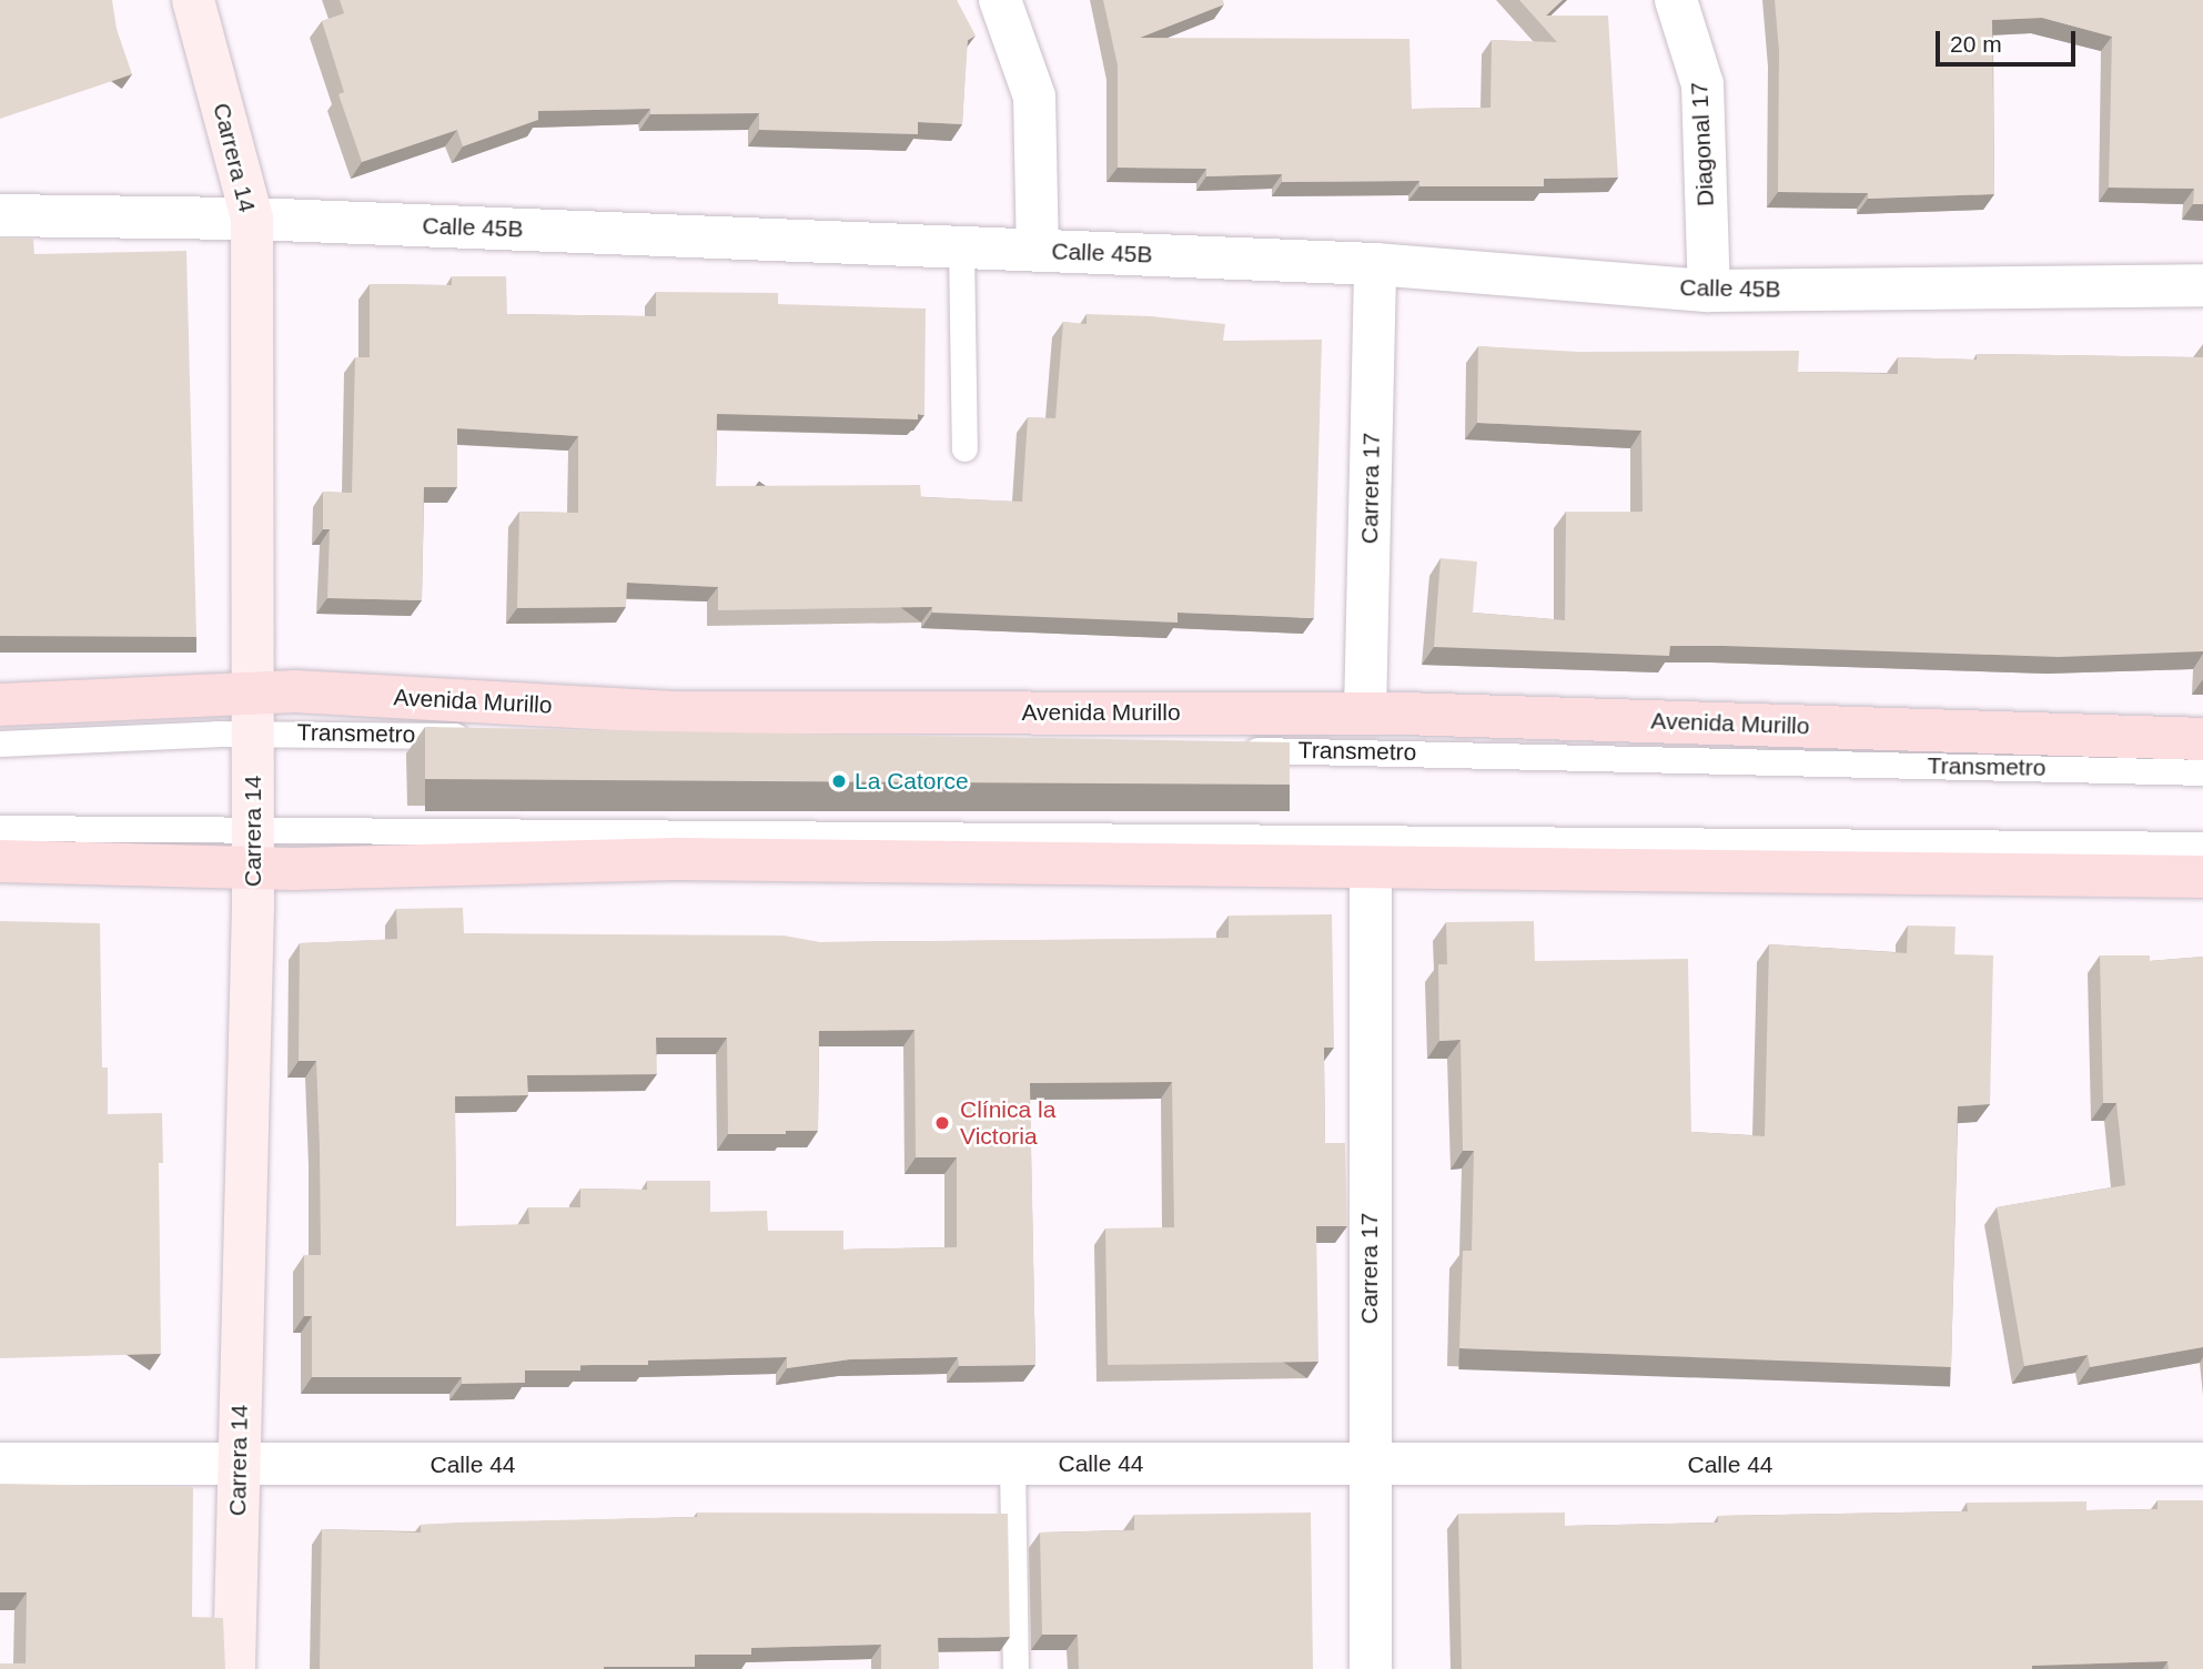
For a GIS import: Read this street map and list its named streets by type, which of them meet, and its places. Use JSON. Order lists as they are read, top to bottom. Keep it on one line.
{"streets":{"main road":["Avenida Murillo"],"street":["Diagonal 17","Carrera 14","Calle 45B","Carrera 17","Calle 44"],"lane":["Transmetro"]},"crossings":[["Diagonal 17","Calle 45B"],["Carrera 14","Calle 45B"],["Carrera 14","Avenida Murillo"],["Carrera 14","Transmetro"],["Carrera 14","Calle 44"],["Calle 45B","Carrera 17"],["Carrera 17","Avenida Murillo"],["Carrera 17","Calle 44"]],"places":["La Catorce","Clínica la Victoria"],"scale_bar":"20 m"}
